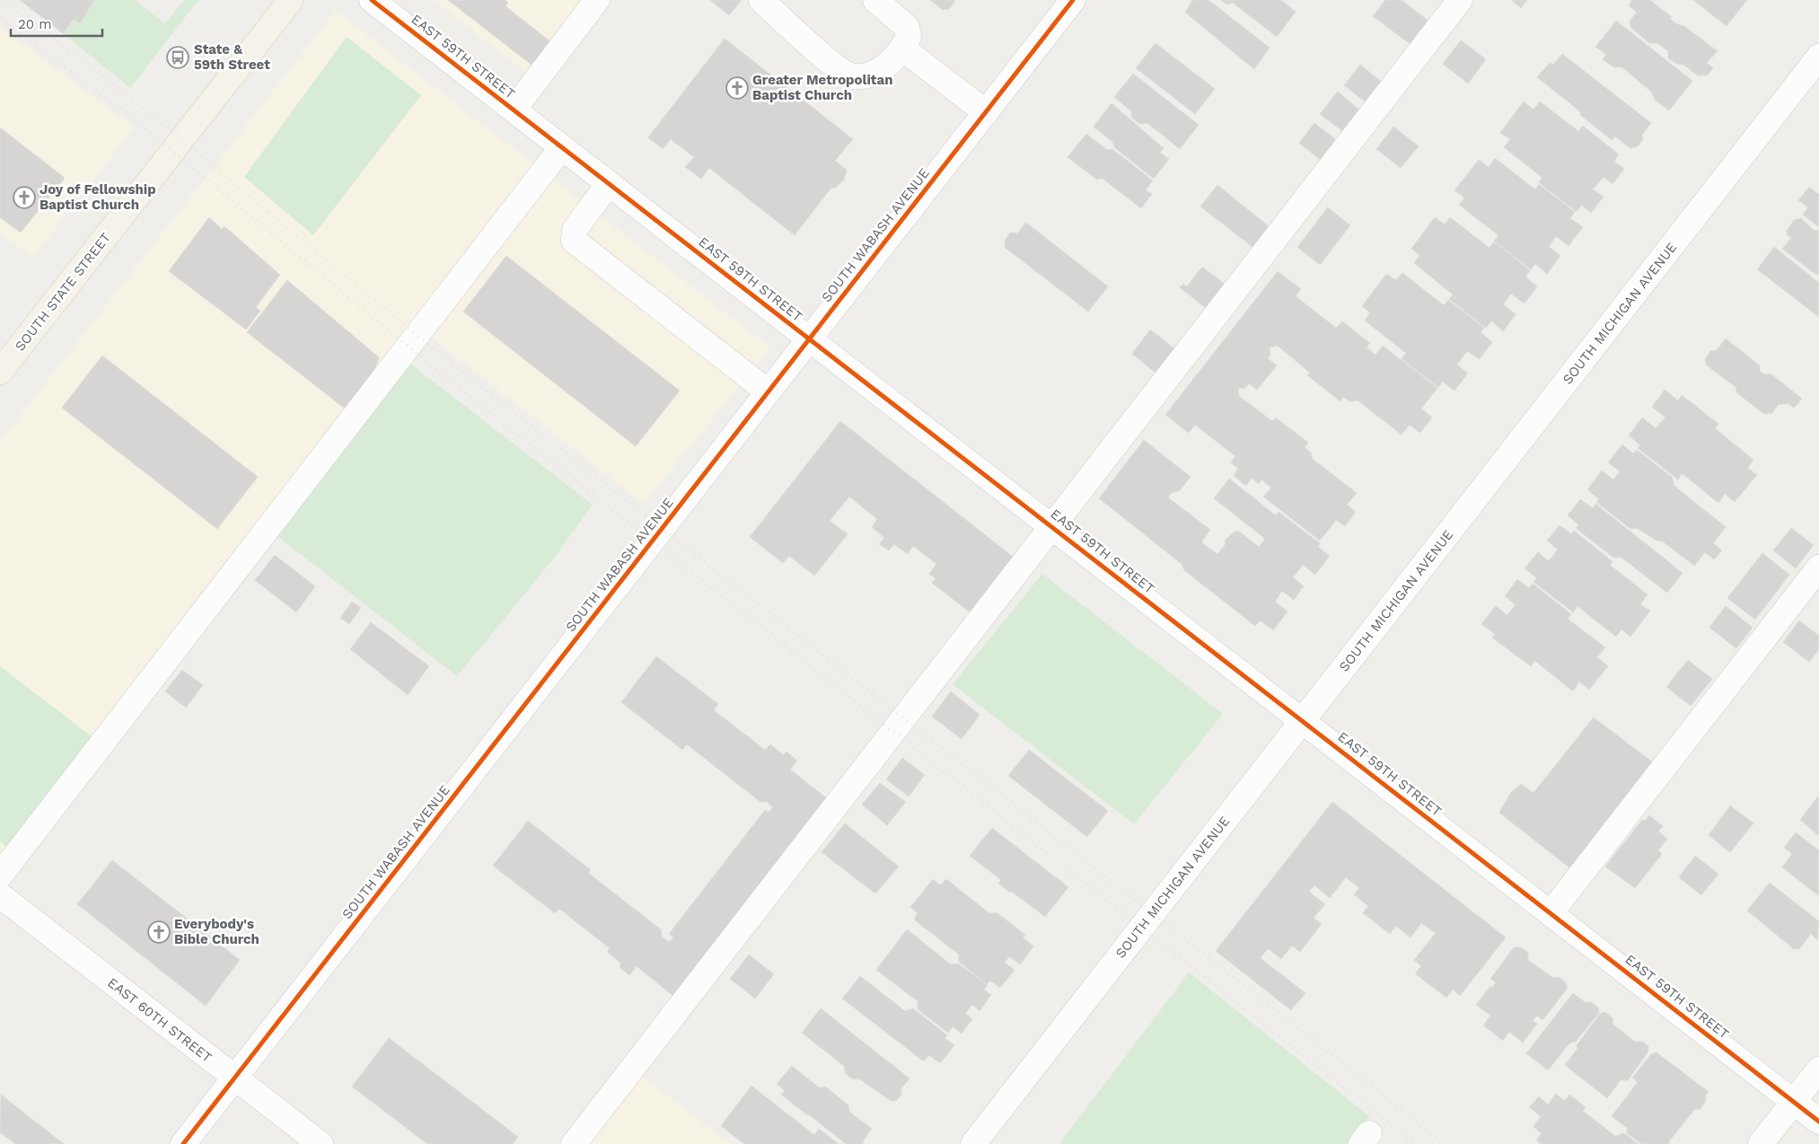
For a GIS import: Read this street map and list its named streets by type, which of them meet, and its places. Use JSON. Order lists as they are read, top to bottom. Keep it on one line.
{"streets":{"main road":["SOUTH STATE STREET"],"street":["EAST 59TH STREET","SOUTH WABASH AVENUE","SOUTH MICHIGAN AVENUE","EAST 60TH STREET"]},"crossings":[["EAST 59TH STREET","SOUTH WABASH AVENUE"],["EAST 59TH STREET","SOUTH MICHIGAN AVENUE"],["SOUTH WABASH AVENUE","EAST 60TH STREET"]],"places":{"bus stop":["State & 59th Street"],"church":["Greater Metropolitan Baptist Church","Joy of Fellowship Baptist Church","Everybody's Bible Church"]},"scale_bar":"20 m"}
